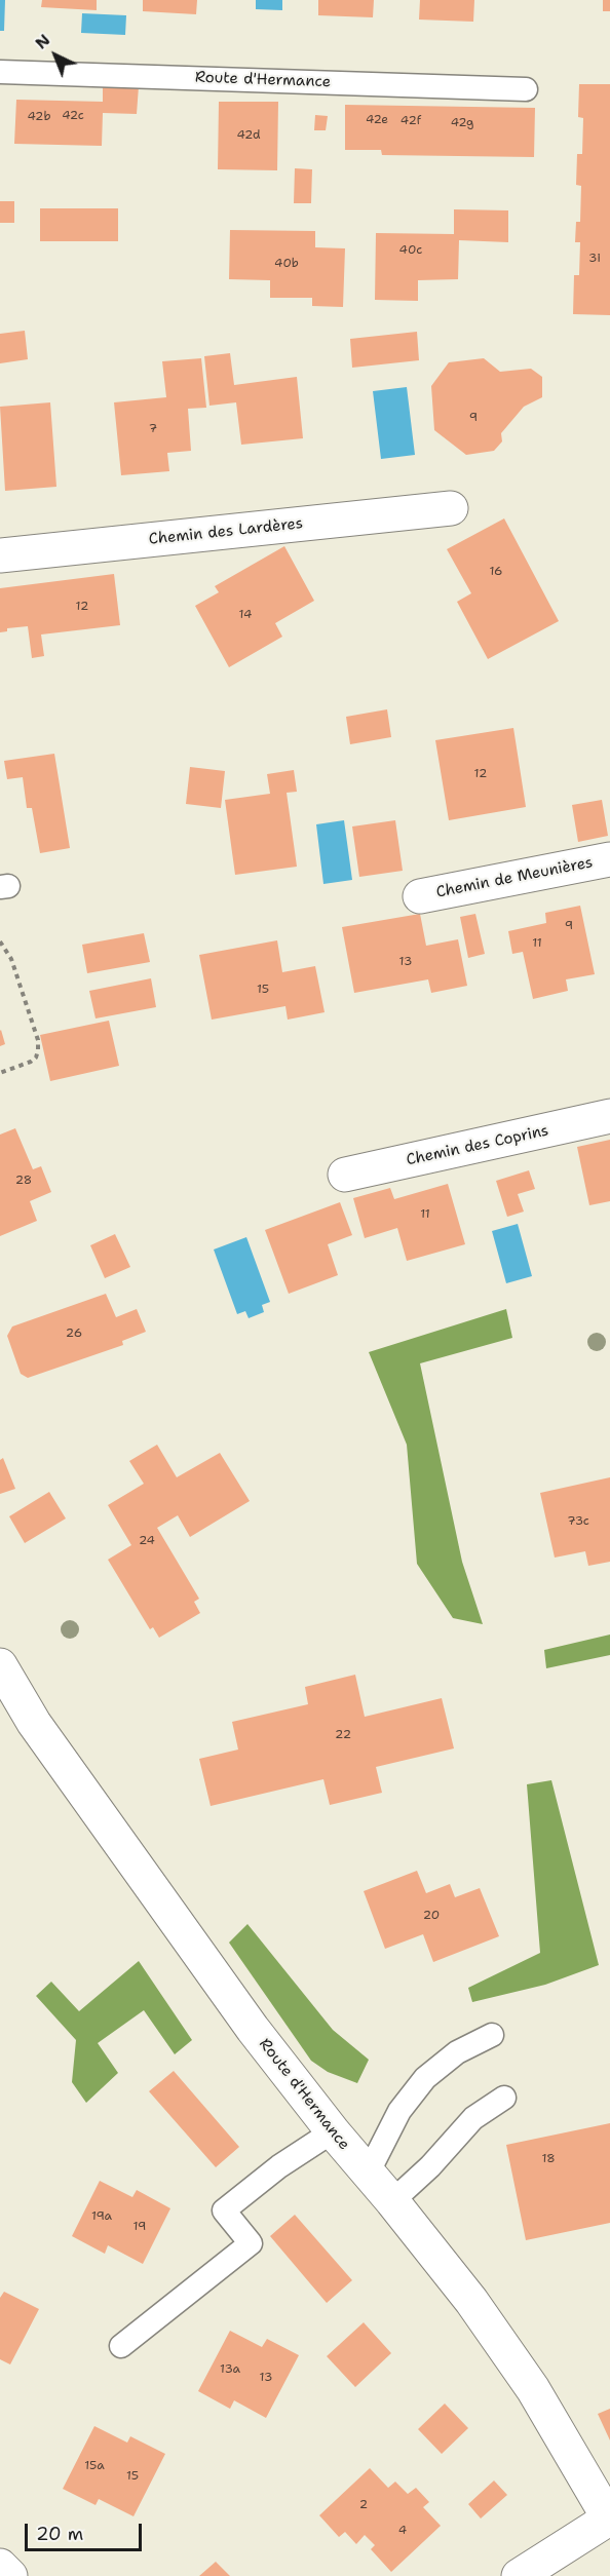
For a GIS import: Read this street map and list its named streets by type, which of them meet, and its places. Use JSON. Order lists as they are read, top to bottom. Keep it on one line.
{"streets":{"street":["Route d'Hermance","Chemin des Lardères","Chemin de Meunières","Chemin des Coprins"]},"house_numbers":["42c","42b","42e","42f","42g","42d","40c","3i","40b","9","7","16","12","14","12","9","11","13","15","28","11","26","73c","24","22","20","18","19a","19","13a","13","15a","15","2","4"],"scale_bar":"20 m","north":"top left"}
